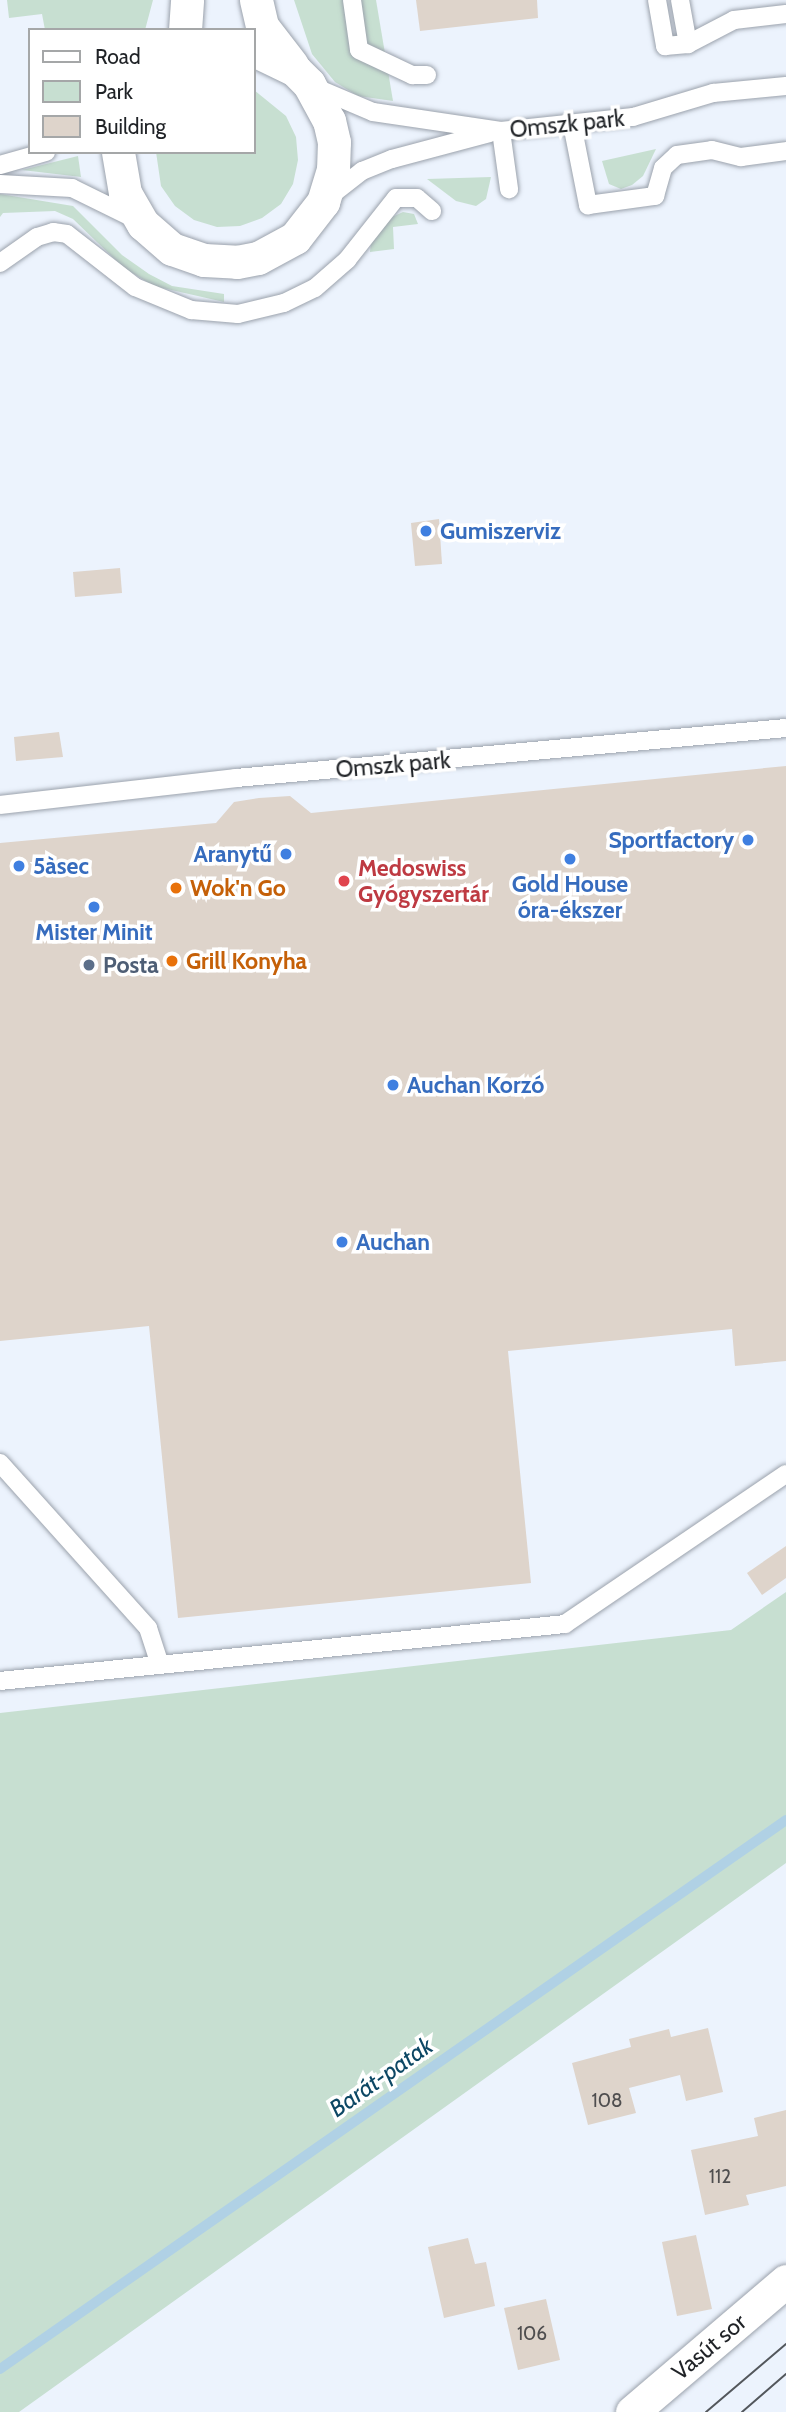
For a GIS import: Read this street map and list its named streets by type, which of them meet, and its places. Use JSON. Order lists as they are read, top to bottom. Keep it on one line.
{"streets":{"street":["Vasút sor"],"lane":["Omszk park"]},"water":["Barát-patak"],"places":["Gumiszerviz","Sportfactory","Aranytű","Gold House óra-ékszer","5àsec","Medoswiss Gyógyszertár","Wok'n Go","Mister Minit","Grill Konyha","Posta","Auchan Korzó","Auchan"],"house_numbers":["108","112","106"],"legend":["Road","Park","Building"]}
